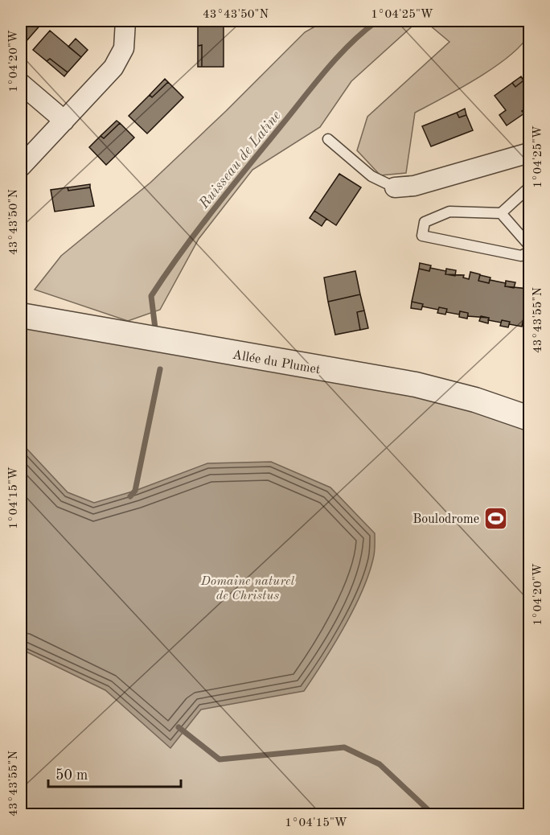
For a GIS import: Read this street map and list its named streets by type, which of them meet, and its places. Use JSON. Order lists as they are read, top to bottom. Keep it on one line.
{"streets":{"street":["Allée du Plumet"]},"water":["Ruisseau de Latine"],"parks":["Domaine naturel de Christus"],"places":{"sports":["Boulodrome"]},"scale_bar":"50 m","coordinates":["43°43'50\"N","1°04'25\"W","1°04'20\"W","43°43'55\"N","1°04'15\"W"]}
